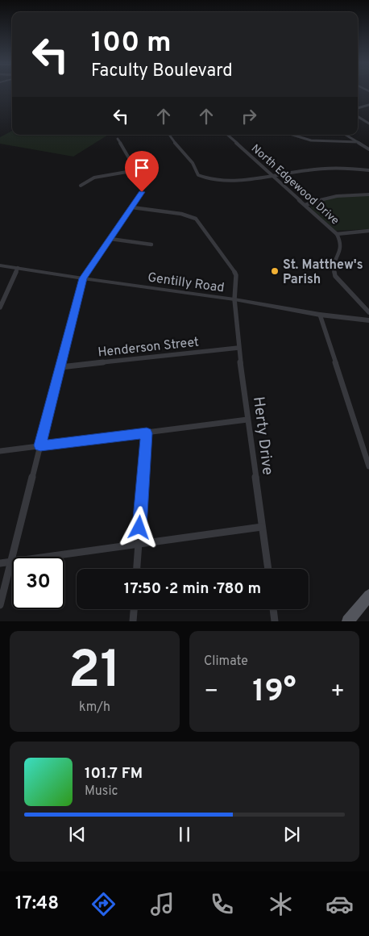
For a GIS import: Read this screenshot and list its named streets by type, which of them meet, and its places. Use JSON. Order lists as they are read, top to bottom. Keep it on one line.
{"streets":{"street":["North Edgewood Drive","Gentilly Road","Henderson Street","Herty Drive"]},"crossings":[["Gentilly Road","Herty Drive"],["Henderson Street","Herty Drive"]],"places":["St. Matthew's Parish"],"page":{"turn":["100 m","Faculty Boulevard"],"limit":"30","trip":"17:50 · 2 min · 780 m","tile":[["21","km/h"],"Climate"],"heat":["−","19°","+"],"song":["101.7 FM","Music"],"tabs":"17:48"}}
